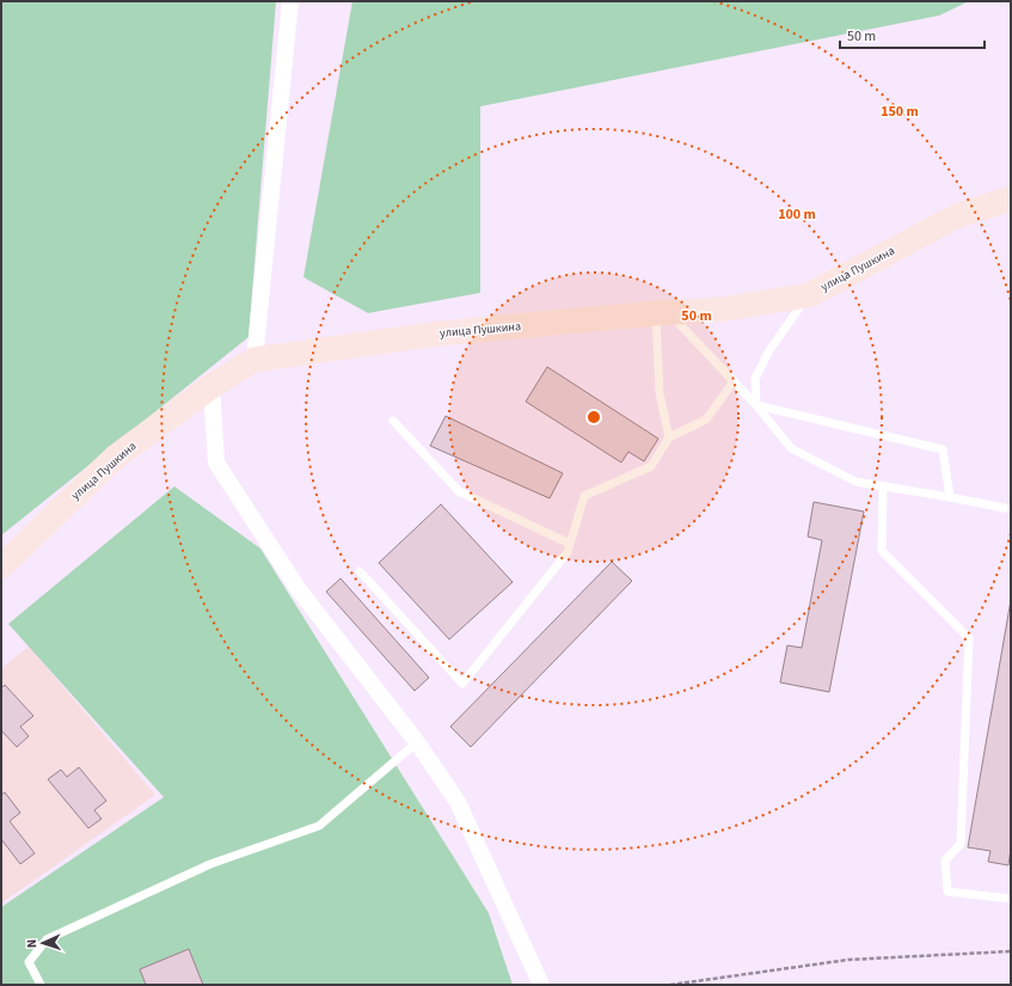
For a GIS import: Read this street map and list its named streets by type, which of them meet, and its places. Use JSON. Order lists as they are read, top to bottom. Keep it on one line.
{"streets":{"street":["улица Пушкина"]},"scale_bar":"50 m","north":"left","rings":["150 m","100 m","50 m"]}
